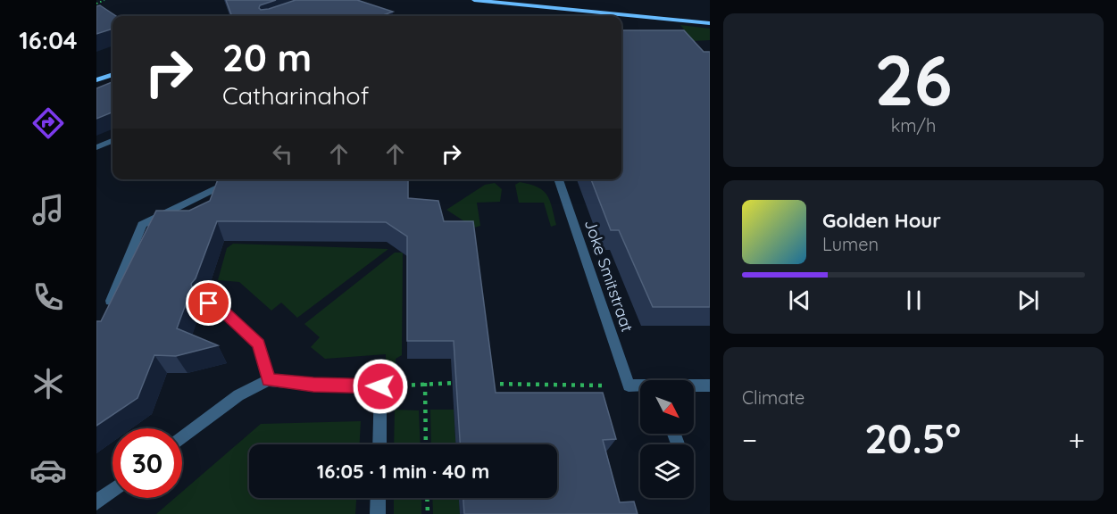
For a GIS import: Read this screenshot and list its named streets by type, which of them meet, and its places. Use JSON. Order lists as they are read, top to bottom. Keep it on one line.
{"streets":{"street":["Joke Smitstraat"]},"north":"bottom right","page":{"tabs":"16:04","tile":[["26","km/h"],"Climate"],"turn":["20 m","Catharinahof"],"song":["Golden Hour","Lumen"],"heat":["−","20.5°","+"],"limit":"30","trip":"16:05 · 1 min · 40 m"}}
